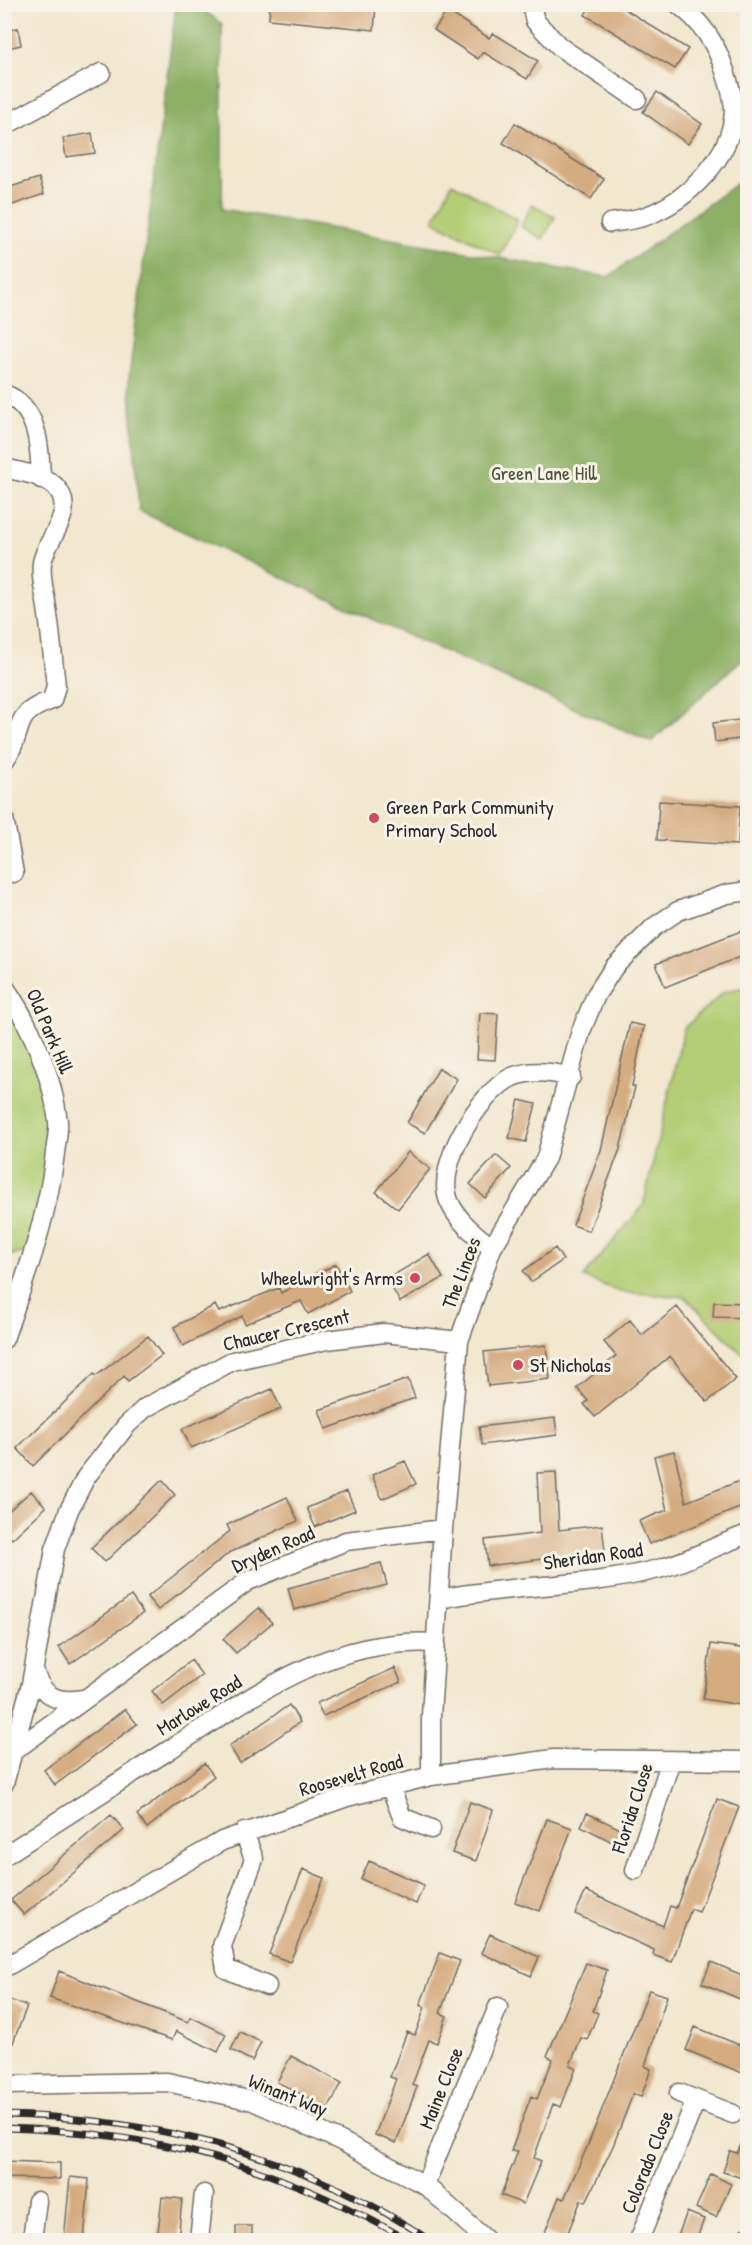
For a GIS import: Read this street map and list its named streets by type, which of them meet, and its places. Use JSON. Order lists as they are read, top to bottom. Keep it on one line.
{"streets":{"street":["Old Park Hill","The Linces","Chaucer Crescent","Dryden Road","Sheridan Road","Marlowe Road","Roosevelt Road","Florida Close","Maine Close","Winant Way","Colorado Close"]},"crossings":[["The Linces","Chaucer Crescent"],["The Linces","Dryden Road"],["The Linces","Sheridan Road"],["The Linces","Marlowe Road"],["The Linces","Roosevelt Road"],["Chaucer Crescent","Dryden Road"],["Roosevelt Road","Florida Close"],["Maine Close","Winant Way"]],"parks":["Green Lane Hill"],"places":["Green Park Community Primary School","Wheelwright's Arms","St Nicholas"]}
